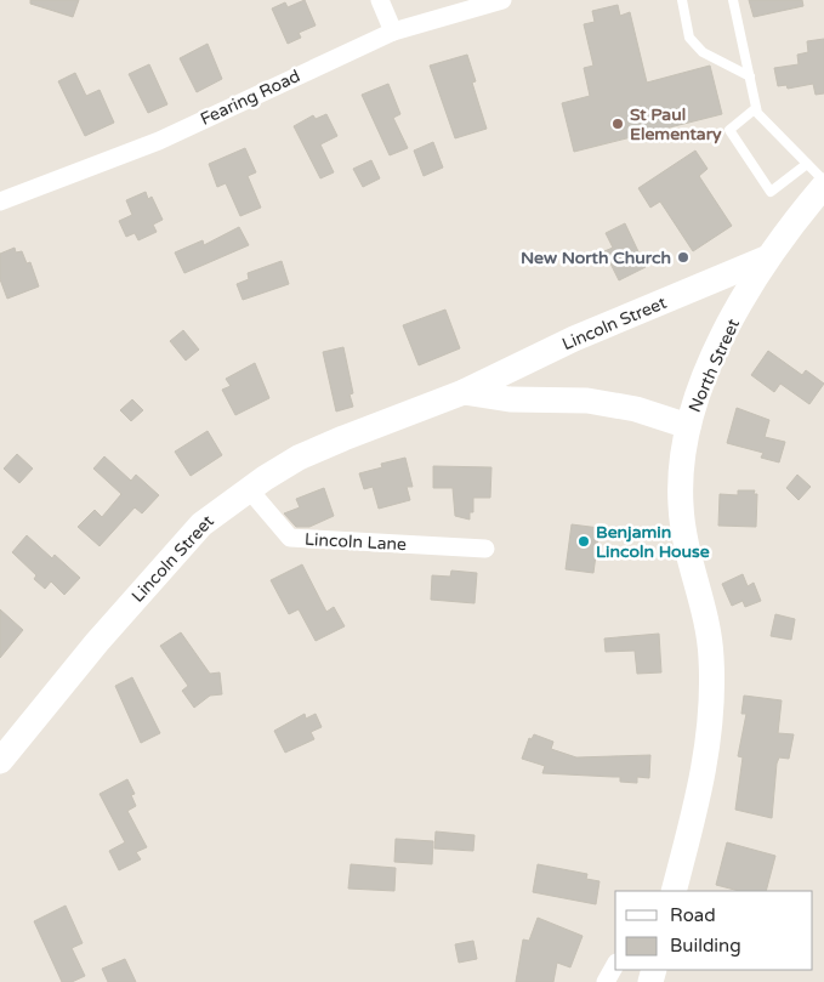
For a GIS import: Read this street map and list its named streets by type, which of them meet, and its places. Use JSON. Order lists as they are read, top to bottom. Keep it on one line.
{"streets":{"main road":["Lincoln Street","North Street"],"street":["Fearing Road","Lincoln Lane"]},"crossings":[["Lincoln Street","North Street"],["Lincoln Street","Lincoln Lane"]],"places":["St Paul Elementary","New North Church","Benjamin Lincoln House"],"legend":["Road","Building"]}
